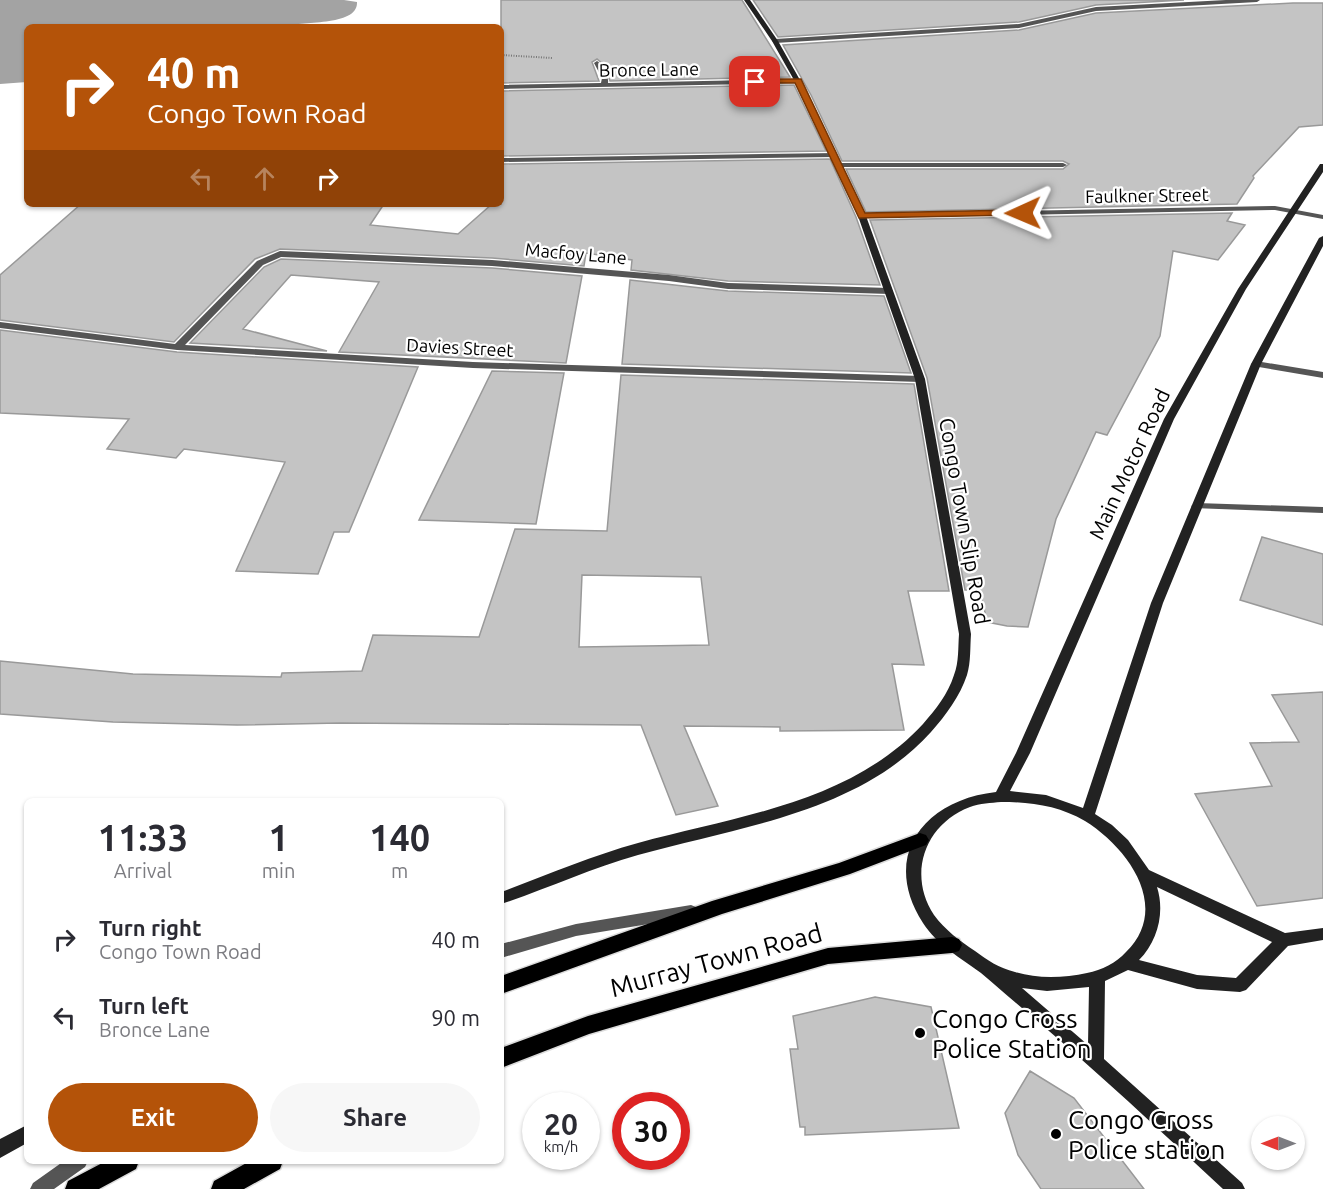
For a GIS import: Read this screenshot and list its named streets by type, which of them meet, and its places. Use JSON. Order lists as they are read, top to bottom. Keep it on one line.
{"streets":{"main road":["Main Motor Road","Congo Town Slip Road","Murray Town Road"],"street":["Bronce Lane","Faulkner Street","Macfoy Lane","Davies Street"]},"crossings":[["Bronce Lane","Congo Town Slip Road"],["Faulkner Street","Main Motor Road"],["Faulkner Street","Congo Town Slip Road"],["Macfoy Lane","Davies Street"],["Macfoy Lane","Congo Town Slip Road"],["Davies Street","Congo Town Slip Road"]],"places":["Congo Cross Police Station","Congo Cross Police station"],"north":"left","page":{"turn":["40 m","Congo Town Road"],"eta":["11:33","Arrival","1","min","140","m"],"list":[{"name":"Turn right","note":"Congo Town Road","value":"40 m"},{"name":"Turn left","note":"Bronce Lane","value":"90 m"}],"buttons":["Exit","Share"],"speed":"20 km/h","limit":"30"}}
